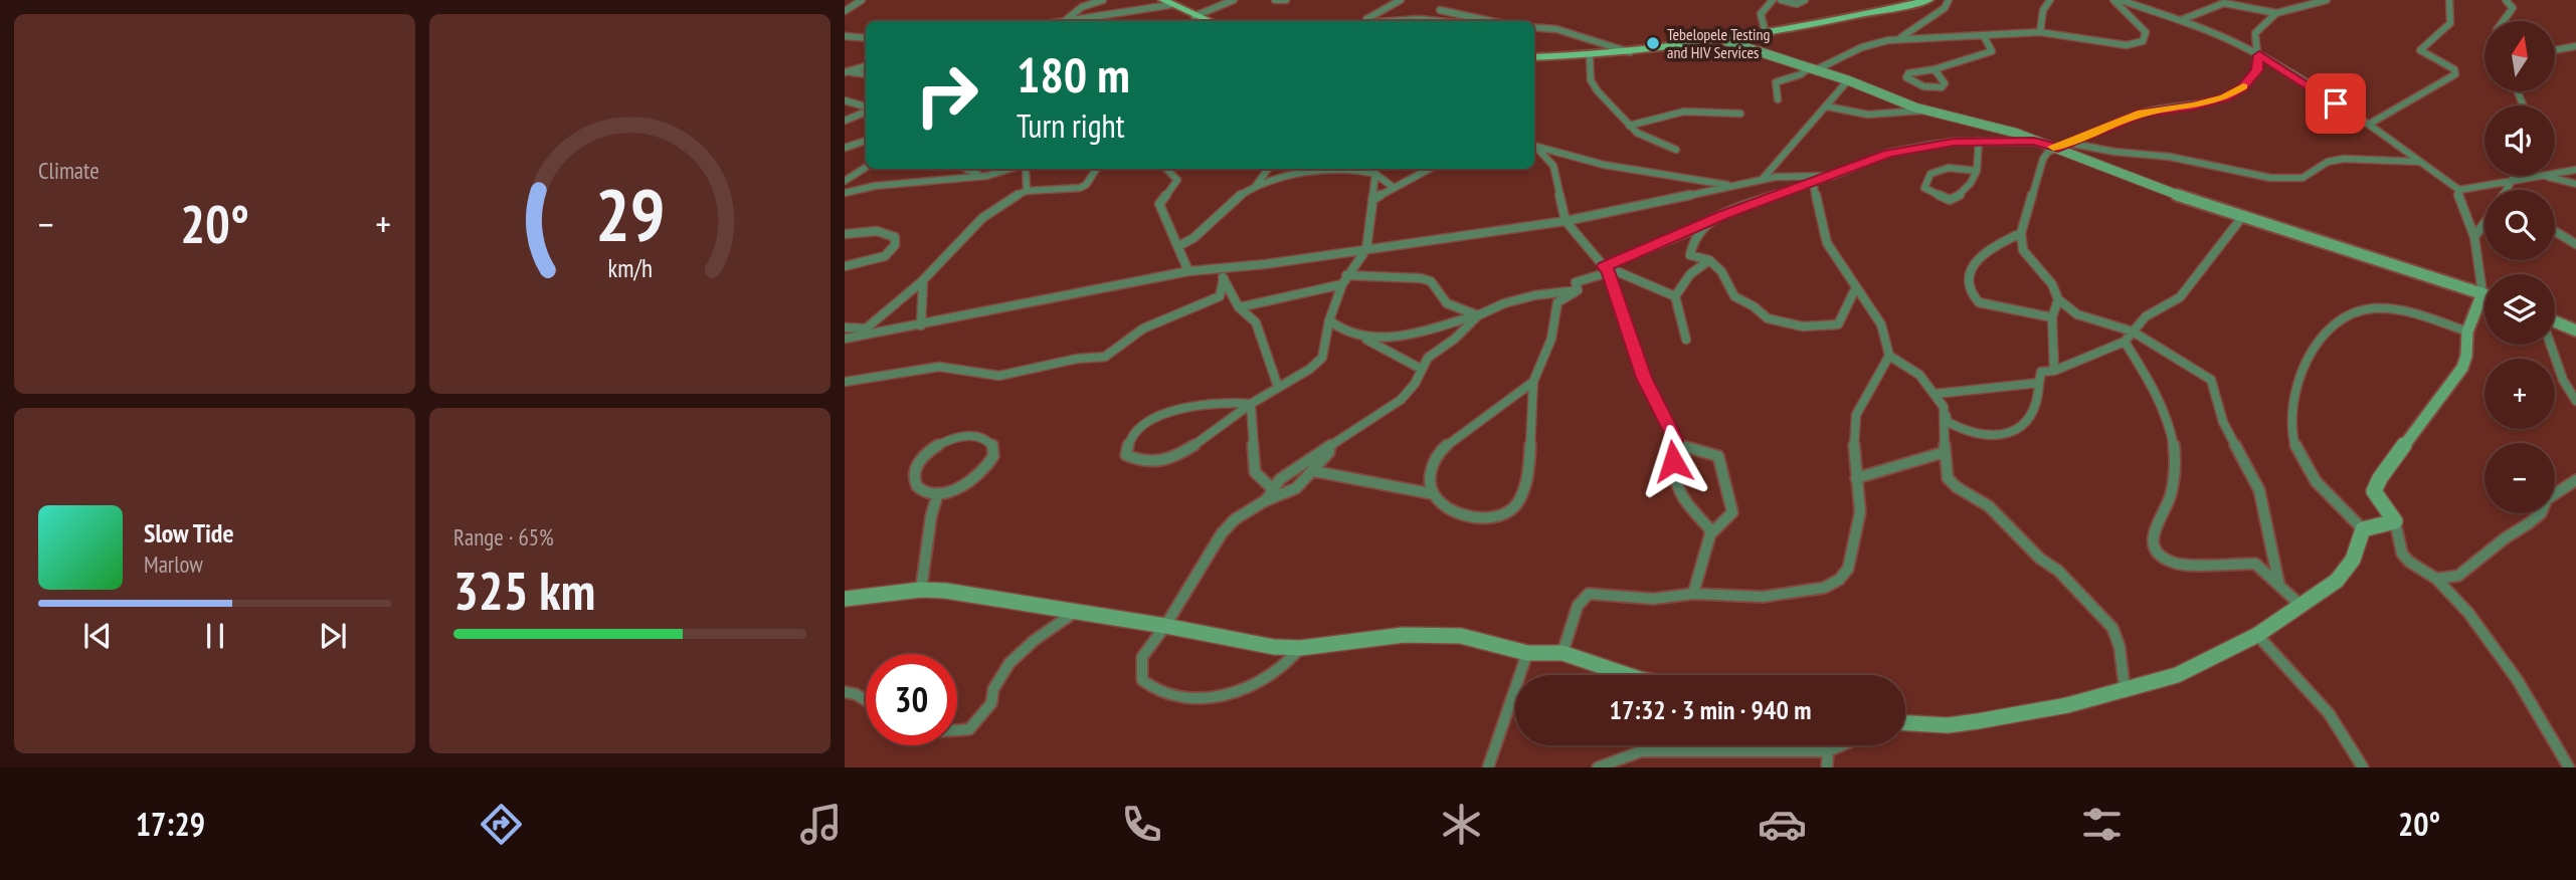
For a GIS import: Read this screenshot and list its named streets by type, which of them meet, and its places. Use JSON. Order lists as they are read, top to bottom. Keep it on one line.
{"places":["Tebelopele Testing and HIV Services"],"north":"top","page":{"tile":["Climate",["Range · 65%","325 km"]],"map_buttons":["+","−"],"turn":["180 m","Turn right"],"heat":["−","20°","+"],"song":["Slow Tide","Marlow"],"limit":"30","trip":"17:32 · 3 min · 940 m","tabs":["17:29","20°"],"gauge":["29","km/h"]}}
